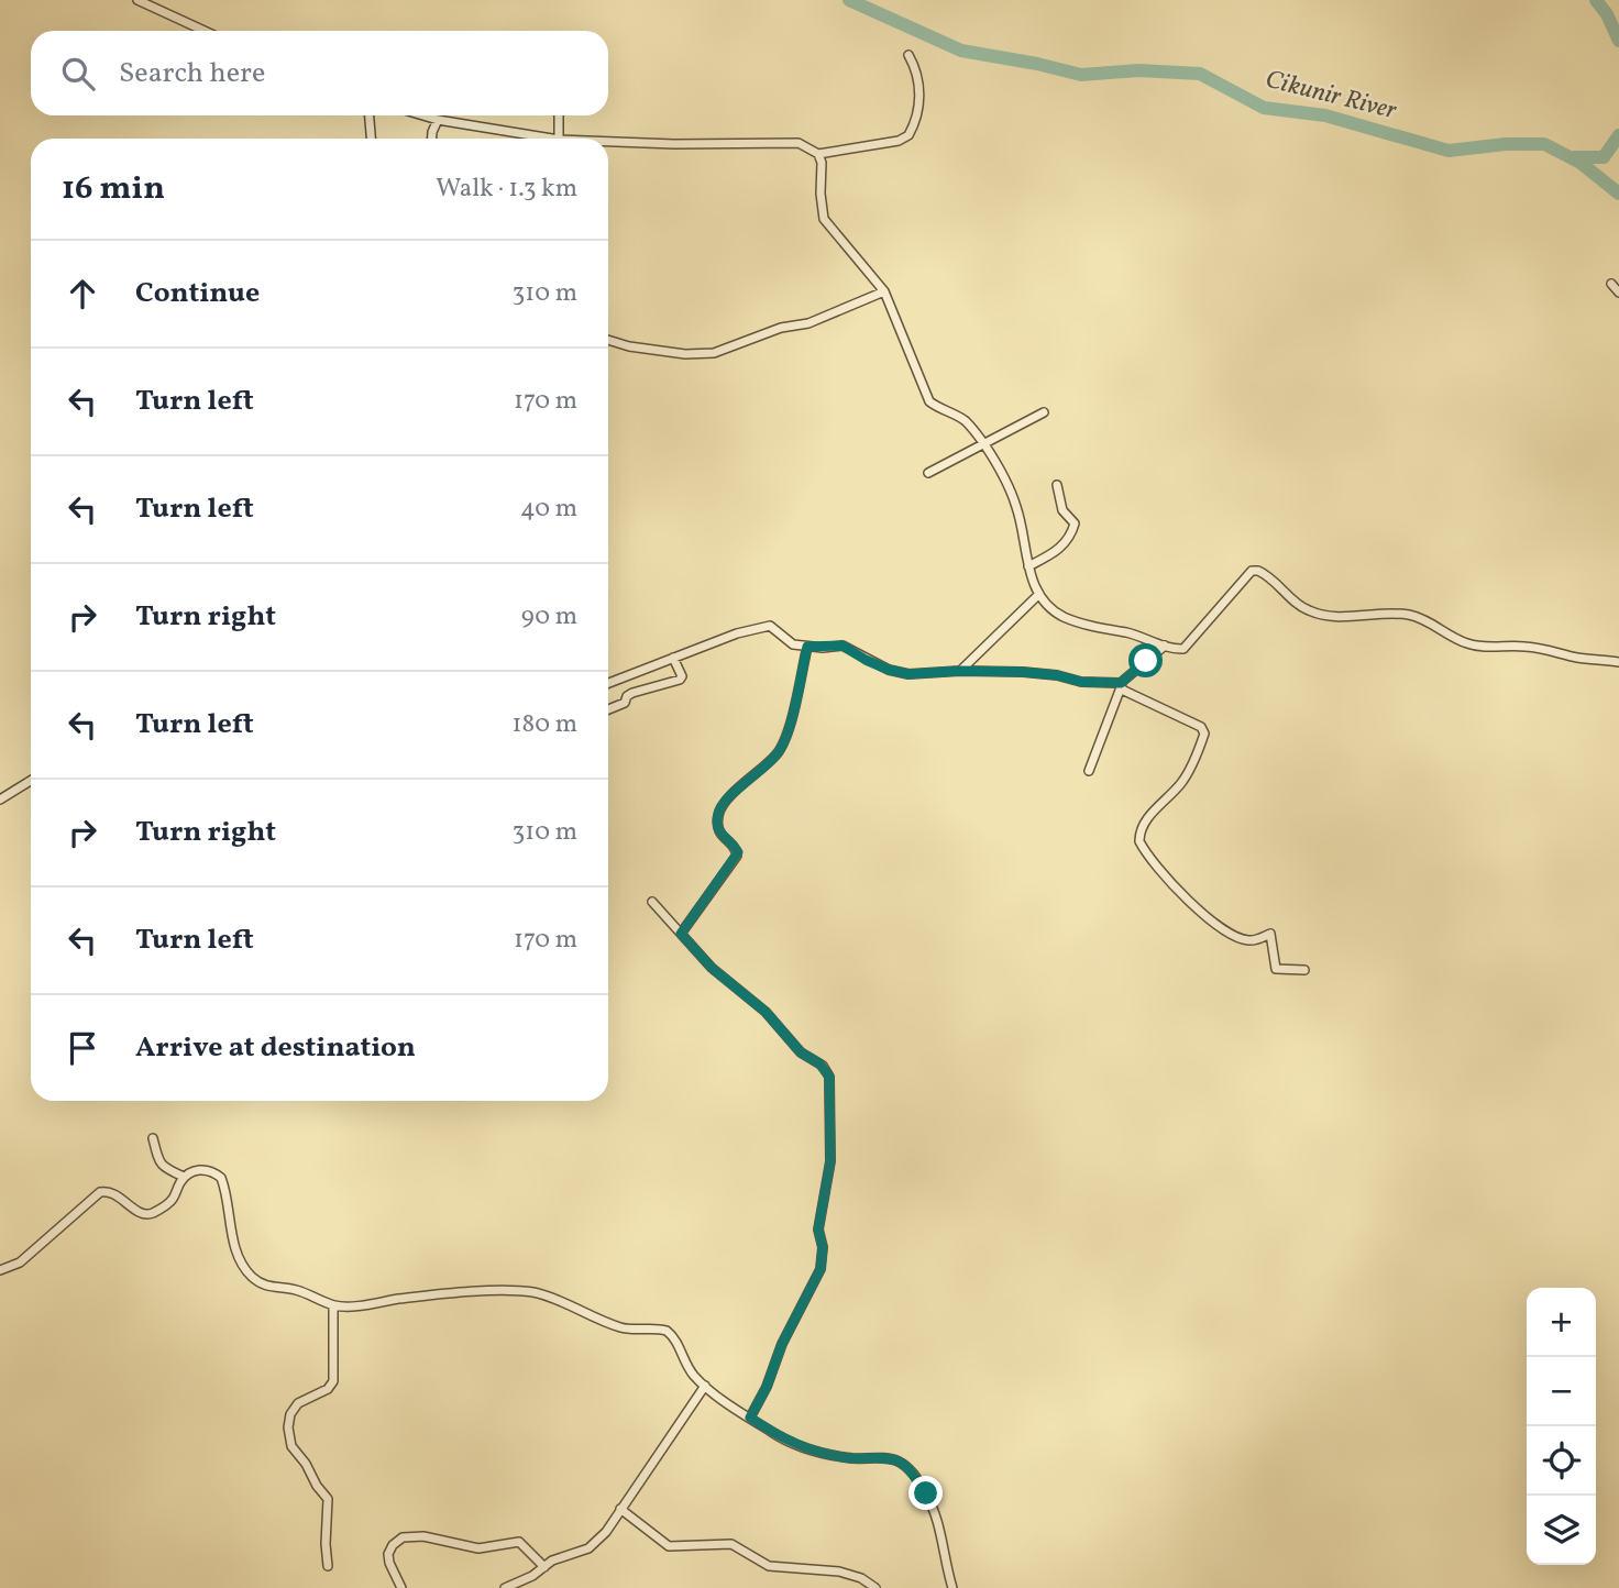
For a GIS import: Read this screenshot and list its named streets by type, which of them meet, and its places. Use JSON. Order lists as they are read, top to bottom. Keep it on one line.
{"water":["Cikunir River"],"page":{"search":"Search here","heading":["16 min","Walk · 1.3 km"],"list":[["Continue","310 m"],["Turn left","170 m"],["Turn left","40 m"],["Turn right","90 m"],["Turn left","180 m"],["Turn right","310 m"],["Turn left","170 m"],"Arrive at destination"],"map_buttons":["+","−"]}}
